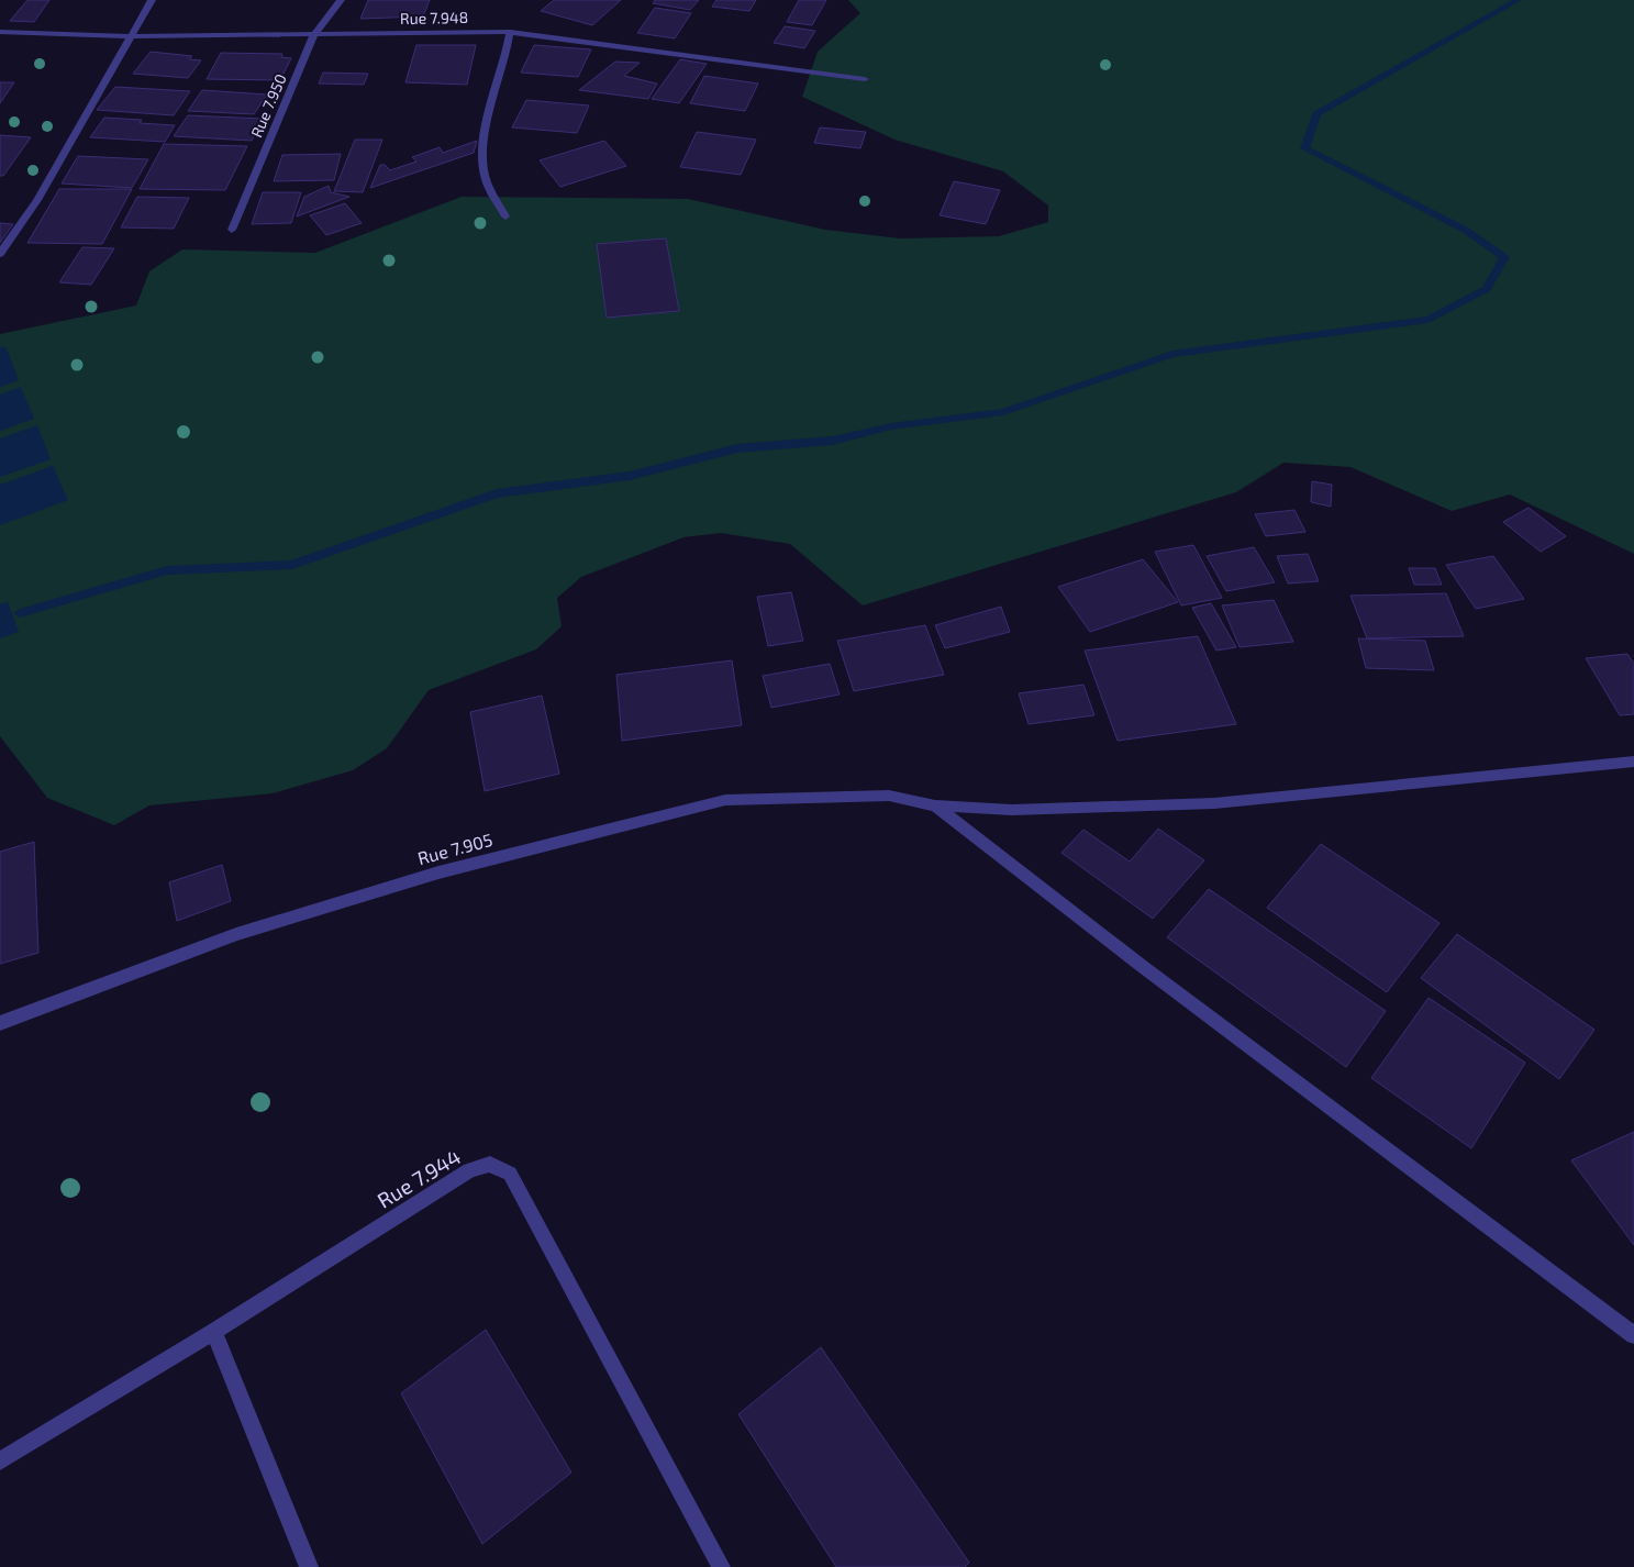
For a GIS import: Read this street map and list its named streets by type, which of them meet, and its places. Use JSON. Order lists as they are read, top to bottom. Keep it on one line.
{"streets":{"street":["Rue 7.948","Rue 7.950","Rue 7.905","Rue 7.944"]},"crossings":[["Rue 7.948","Rue 7.950"]]}
